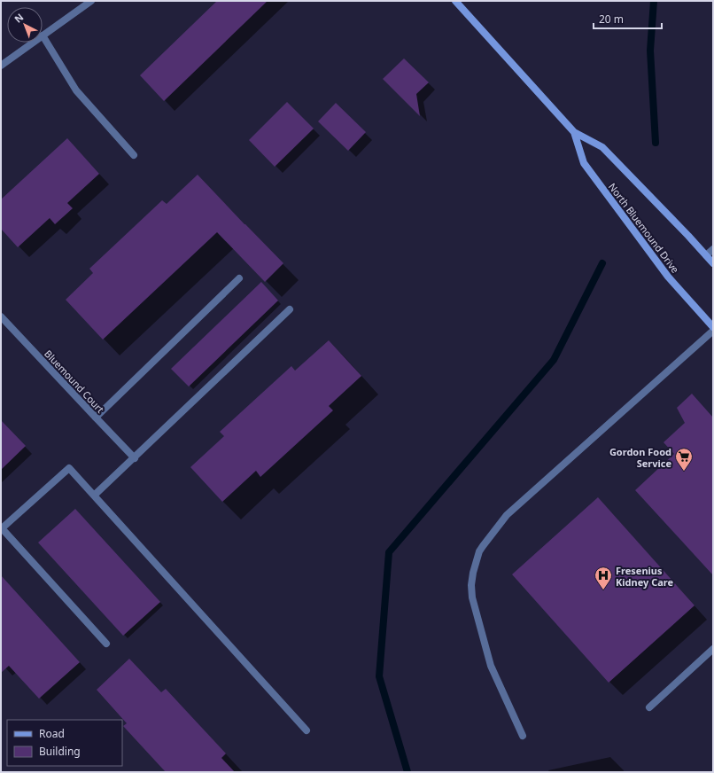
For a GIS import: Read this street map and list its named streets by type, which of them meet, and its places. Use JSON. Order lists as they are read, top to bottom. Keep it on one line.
{"streets":{"main road":["North Bluemound Drive"],"street":["Bluemound Court"]},"places":{"supermarket":["Gordon Food Service"],"hospital":["Fresenius Kidney Care"]},"legend":["Road","Building"],"scale_bar":"20 m","north":"top left"}
